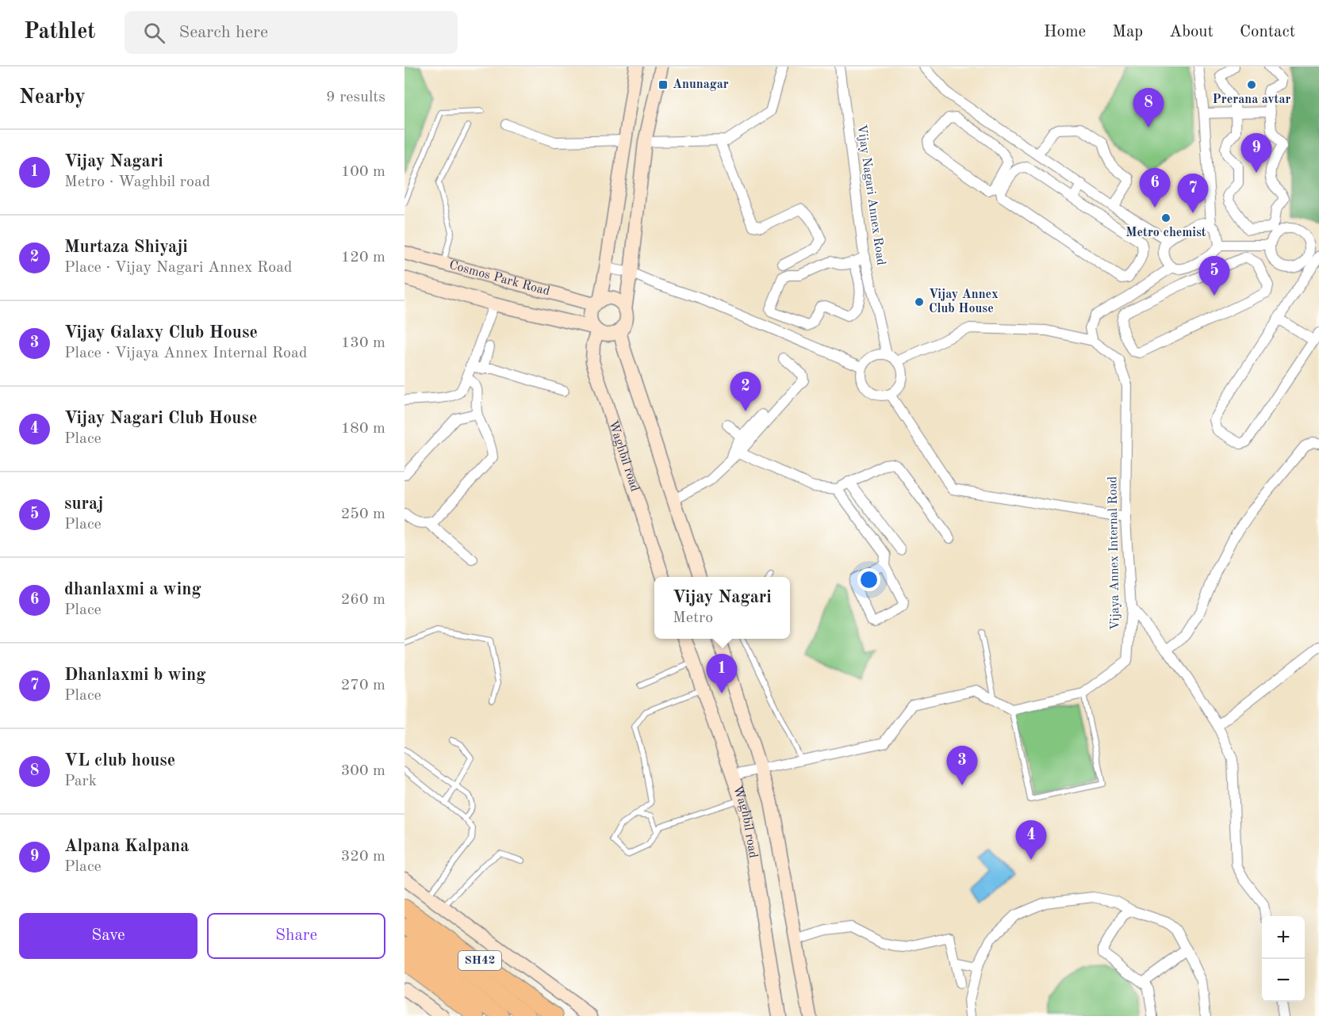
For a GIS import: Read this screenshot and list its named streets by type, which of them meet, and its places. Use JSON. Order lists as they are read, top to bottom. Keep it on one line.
{"streets":{"main road":["Cosmos Park Road","Waghbil road","SH42"],"street":["Vijay Nagari Annex Road","Vijaya Annex Internal Road"]},"crossings":[["Vijay Nagari Annex Road","Vijaya Annex Internal Road"],["Cosmos Park Road","Waghbil road"]],"places":{"transit":["Anunagar"],"other":["Prerana avtar","Metro chemist","Vijay Annex Club House"]},"page":{"header":"Pathlet","search":"Search here","nav":["Home","Map","About","Contact"],"heading":["Nearby","9 results"],"pins":["8","9","6","7","5","2","1","3","4"],"list":[{"mark":"1","name":"Vijay Nagari","note":"Metro · Waghbil road","value":"100 m"},{"mark":"2","name":"Murtaza Shiyaji","note":"Place · Vijay Nagari Annex Road","value":"120 m"},{"mark":"3","name":"Vijay Galaxy Club House","note":"Place · Vijaya Annex Internal Road","value":"130 m"},{"mark":"4","name":"Vijay Nagari Club House","note":"Place","value":"180 m"},{"mark":"5","name":"suraj","note":"Place","value":"250 m"},{"mark":"6","name":"dhanlaxmi a wing","note":"Place","value":"260 m"},{"mark":"7","name":"Dhanlaxmi b wing","note":"Place","value":"270 m"},{"mark":"8","name":"VL club house","note":"Park","value":"300 m"},{"mark":"9","name":"Alpana Kalpana","note":"Place","value":"320 m"}],"popup":["Vijay Nagari","Metro"],"buttons":["Save","Share"],"map_buttons":["+","−"]}}
